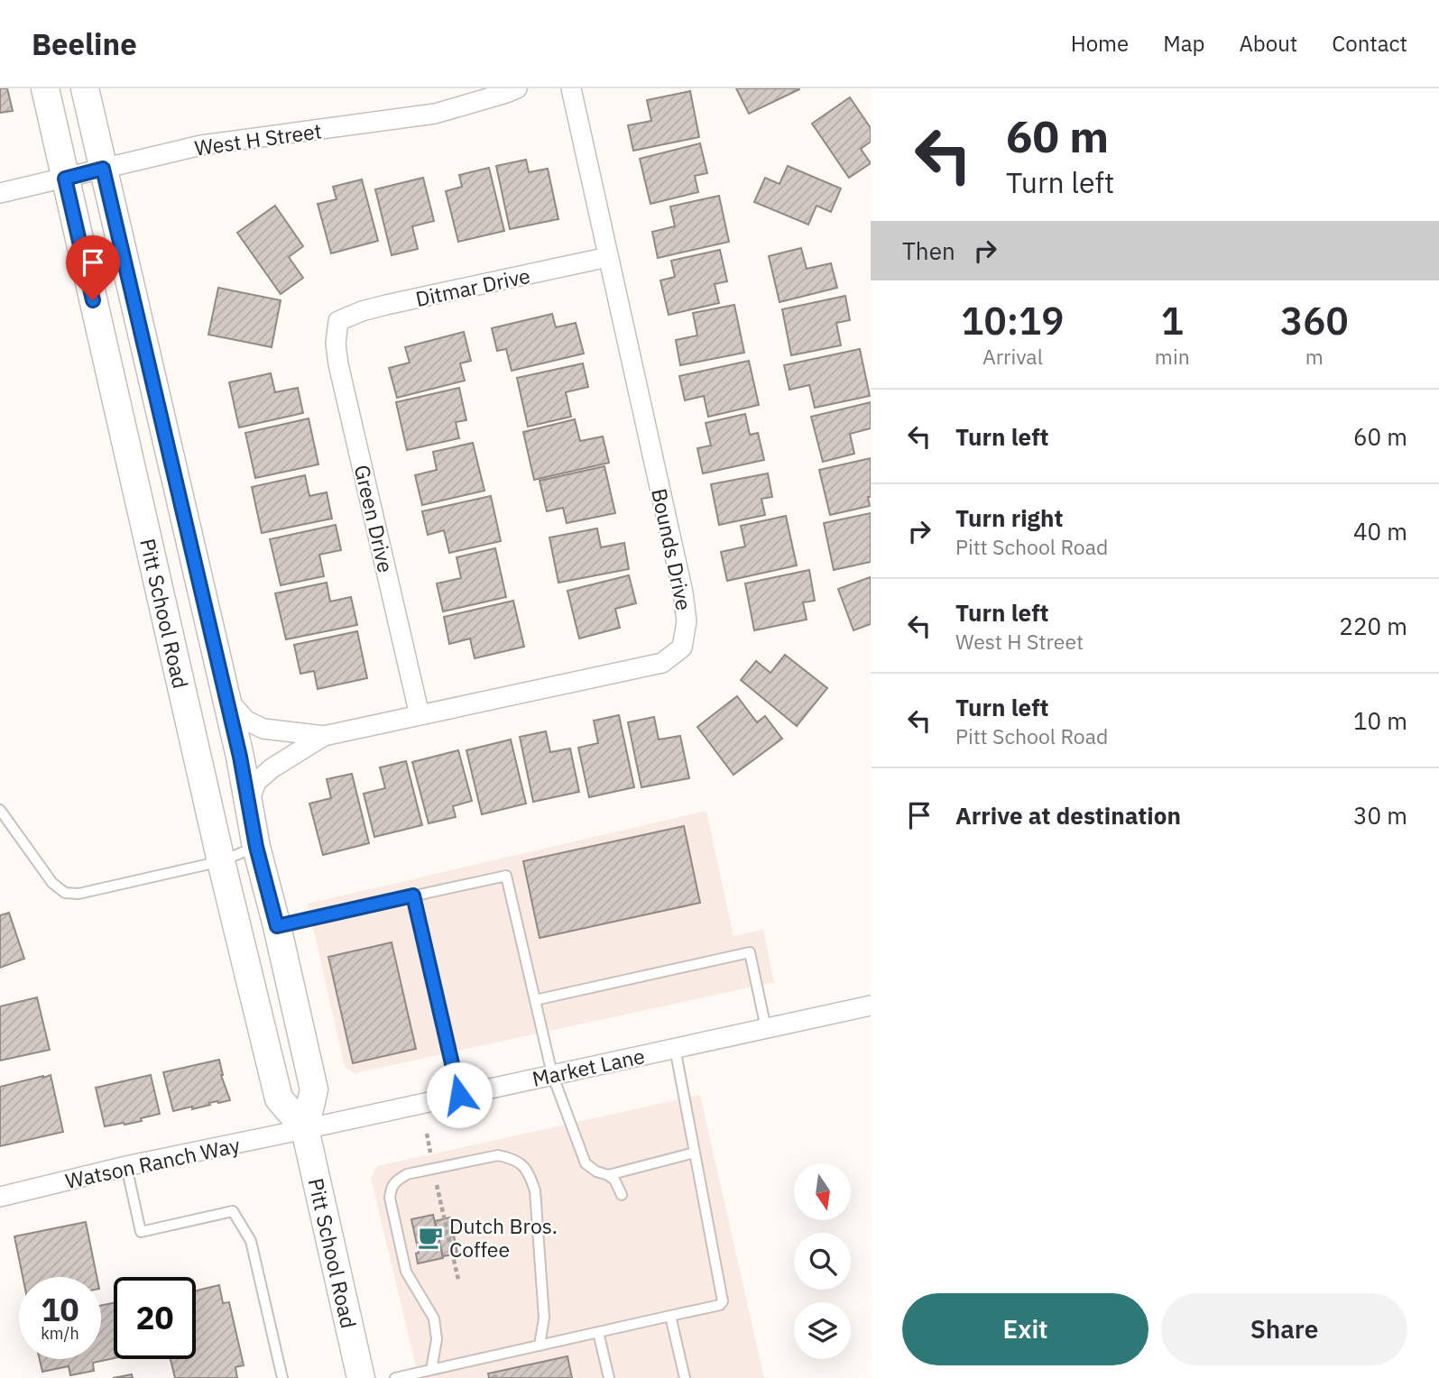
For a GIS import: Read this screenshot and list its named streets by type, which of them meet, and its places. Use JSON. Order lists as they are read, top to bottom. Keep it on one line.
{"streets":{"main road":["Pitt School Road"],"street":["West H Street","Ditmar Drive","Green Drive","Bounds Drive","Market Lane","Watson Ranch Way"]},"crossings":[["West H Street","Pitt School Road"],["Ditmar Drive","Green Drive"],["Ditmar Drive","Bounds Drive"],["Green Drive","Bounds Drive"],["Bounds Drive","Pitt School Road"],["Pitt School Road","Market Lane"],["Pitt School Road","Watson Ranch Way"],["Market Lane","Watson Ranch Way"]],"places":{"cafe":["Dutch Bros. Coffee"]},"north":"bottom","page":{"header":"Beeline","nav":["Home","Map","About","Contact"],"turn":["60 m","Turn left"],"then":"Then","eta":["10:19","Arrival","1","min","360","m"],"list":[{"name":"Turn left","value":"60 m"},{"name":"Turn right","note":"Pitt School Road","value":"40 m"},{"name":"Turn left","note":"West H Street","value":"220 m"},{"name":"Turn left","note":"Pitt School Road","value":"10 m"},{"name":"Arrive at destination","value":"30 m"}],"speed":"10 km/h","limit":"20","buttons":["Exit","Share"]}}
